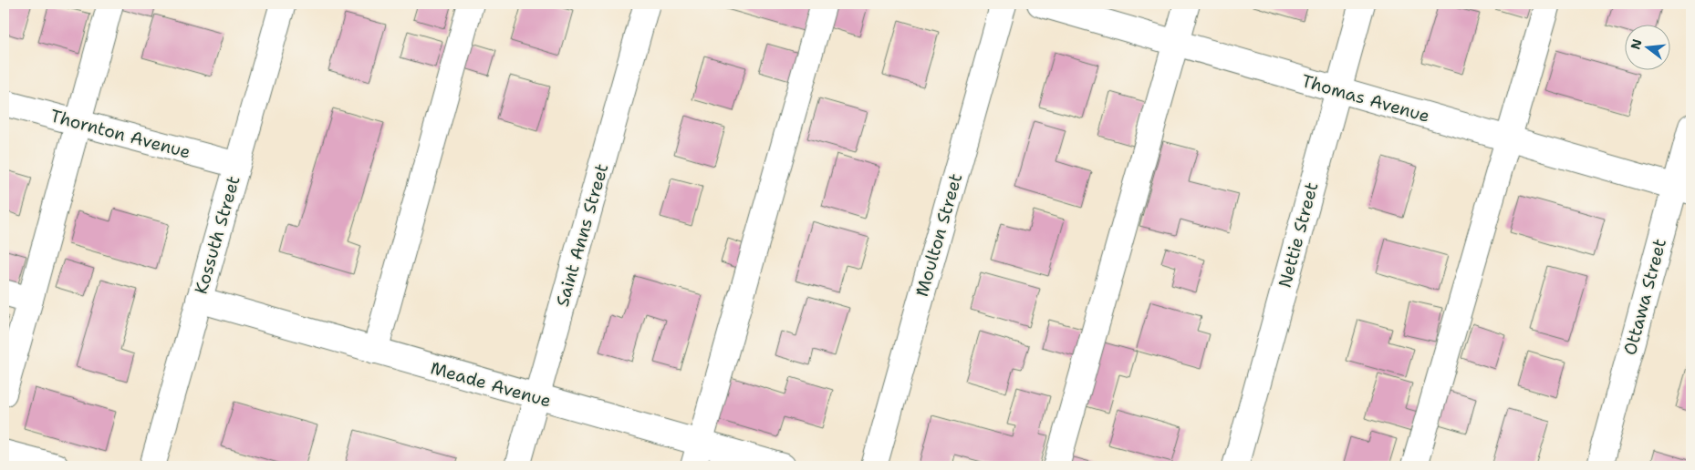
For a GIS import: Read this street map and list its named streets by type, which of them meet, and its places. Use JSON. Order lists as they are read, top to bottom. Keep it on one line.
{"streets":{"street":["Thomas Avenue","Thornton Avenue","Kossuth Street","Saint Anns Street","Moulton Street","Nettie Street","Ottawa Street","Meade Avenue"]},"crossings":[["Thomas Avenue","Nettie Street"],["Thomas Avenue","Ottawa Street"],["Thornton Avenue","Kossuth Street"],["Kossuth Street","Meade Avenue"],["Saint Anns Street","Meade Avenue"]],"north":"left"}
